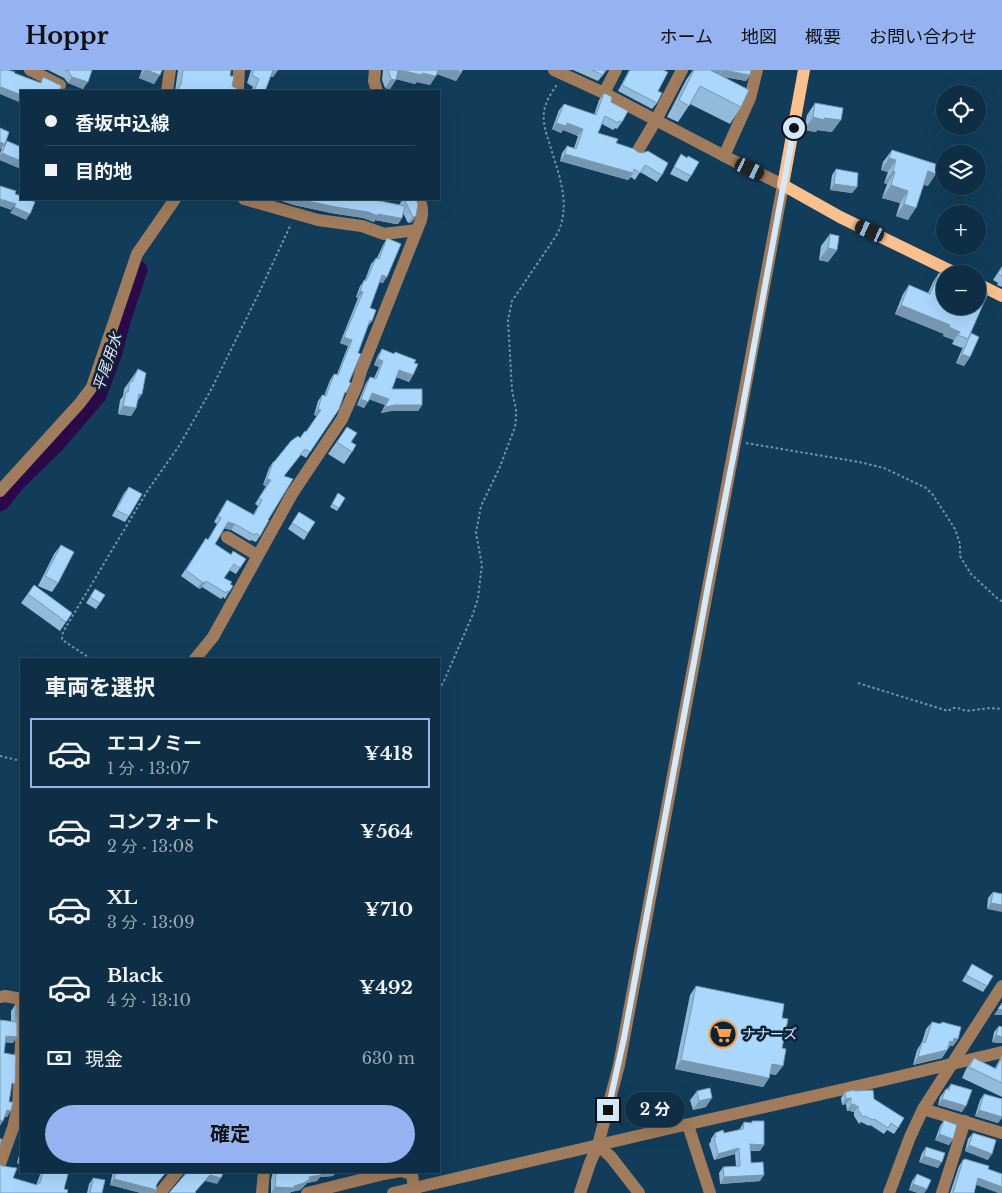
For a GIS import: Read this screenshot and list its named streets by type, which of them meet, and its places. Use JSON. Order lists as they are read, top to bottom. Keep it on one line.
{"water":["平尾用水"],"places":{"supermarket":["ナナーズ"]},"page":{"header":"Hoppr","nav":["ホーム","地図","概要","お問い合わせ"],"map_buttons":["+","−"],"banner":["香坂中込線","目的地"],"heading":"車両を選択","list":[{"name":"エコノミー","note":"1 分 · 13:07","value":"¥418"},{"name":"コンフォート","note":"2 分 · 13:08","value":"¥564"},{"name":"XL","note":"3 分 · 13:09","value":"¥710"},{"name":"Black","note":"4 分 · 13:10","value":"¥492"}],"pay":["現金","630 m"],"bubble":"2 分","buttons":"確定"}}
